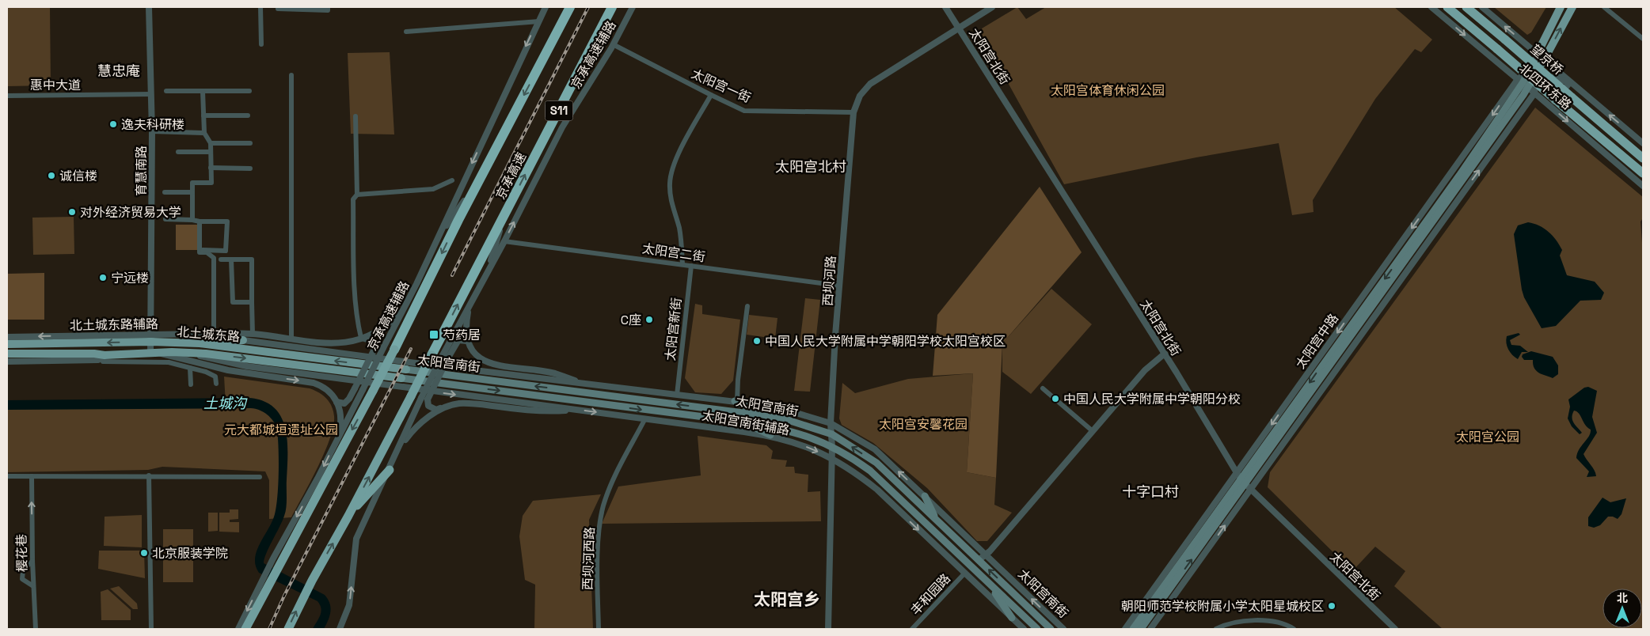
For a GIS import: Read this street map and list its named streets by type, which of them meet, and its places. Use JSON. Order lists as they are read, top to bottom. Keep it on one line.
{"streets":{"highway":["望京桥","北四环东路","S11","京承高速"],"main road":["北土城东路","太阳宫中路","太阳宫南街"],"street":["京承高速辅路","太阳宫北街","惠中大道","太阳宫一街","育慧南路","太阳宫二街","西坝河路","北土城东路辅路","太阳宫新街","太阳宫南街辅路","樱花巷","西坝河西路","丰和园路"]},"crossings":[["京承高速辅路","太阳宫一街"],["京承高速辅路","太阳宫二街"],["太阳宫北街","西坝河路"],["太阳宫北街","太阳宫中路"],["望京桥","北四环东路"],["惠中大道","育慧南路"],["太阳宫一街","西坝河路"],["北四环东路","太阳宫中路"],["育慧南路","北土城东路辅路"],["育慧南路","北土城东路"],["太阳宫二街","西坝河路"],["太阳宫二街","太阳宫新街"],["西坝河路","太阳宫南街"],["西坝河路","太阳宫南街辅路"],["北土城东路辅路","北土城东路"],["北土城东路辅路","太阳宫南街"],["北土城东路辅路","太阳宫南街辅路"],["太阳宫新街","太阳宫南街辅路"],["北土城东路","太阳宫南街"],["北土城东路","太阳宫南街辅路"],["太阳宫南街","太阳宫南街辅路"],["太阳宫南街辅路","西坝河西路"],["太阳宫南街辅路","丰和园路"]],"one_way":["樱花巷"],"districts":["慧忠庵","太阳宫北村","十字口村","太阳宫乡"],"water":["土城沟"],"parks":["太阳宫体育休闲公园","太阳宫安馨花园","元大都城垣遗址公园","太阳宫公园"],"places":{"other":["逸夫科研楼","诚信楼","对外经济贸易大学","宁远楼","C座","中国人民大学附属中学朝阳学校太阳宫校区","中国人民大学附属中学朝阳分校","北京服装学院","朝阳师范学校附属小学太阳星城校区"],"transit":["芍药居"]},"north":"top"}
